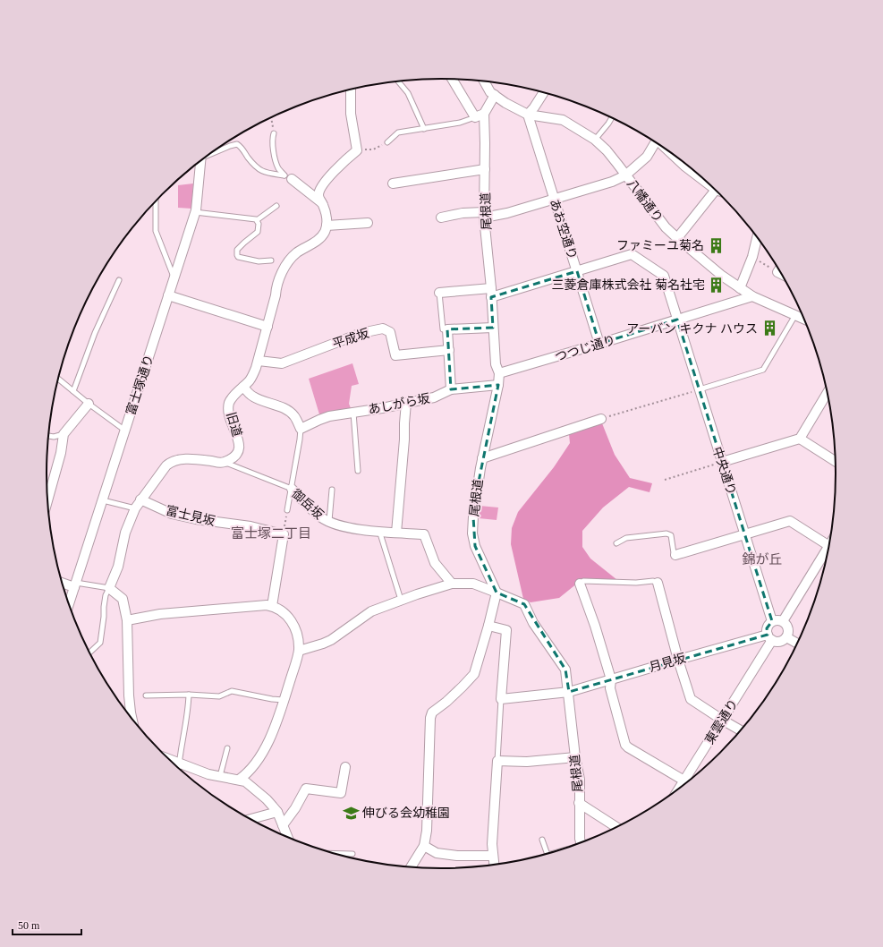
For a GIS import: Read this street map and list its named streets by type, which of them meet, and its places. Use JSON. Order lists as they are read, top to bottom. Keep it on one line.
{"streets":{"street":["八幡通り","尾根道","あお空通り","平成坂","つつじ通り","富士塚通り","あしがら坂","旧道","中央通り","御岳坂","富士見坂","月見坂","東雲通り"]},"crossings":[["八幡通り","あお空通り"],["八幡通り","つつじ通り"],["尾根道","つつじ通り"],["尾根道","あしがら坂"],["尾根道","月見坂"],["あお空通り","つつじ通り"],["あお空通り","中央通り"],["平成坂","旧道"],["つつじ通り","中央通り"],["旧道","御岳坂"],["中央通り","月見坂"],["中央通り","東雲通り"],["月見坂","東雲通り"]],"districts":["富士塚二丁目","錦が丘"],"places":{"building":["ファミーユ菊名","三菱倉庫株式会社 菊名社宅","アーバン キクナ ハウス"],"school or university":["伸びる会幼稚園"]},"scale_bar":"50 m"}
